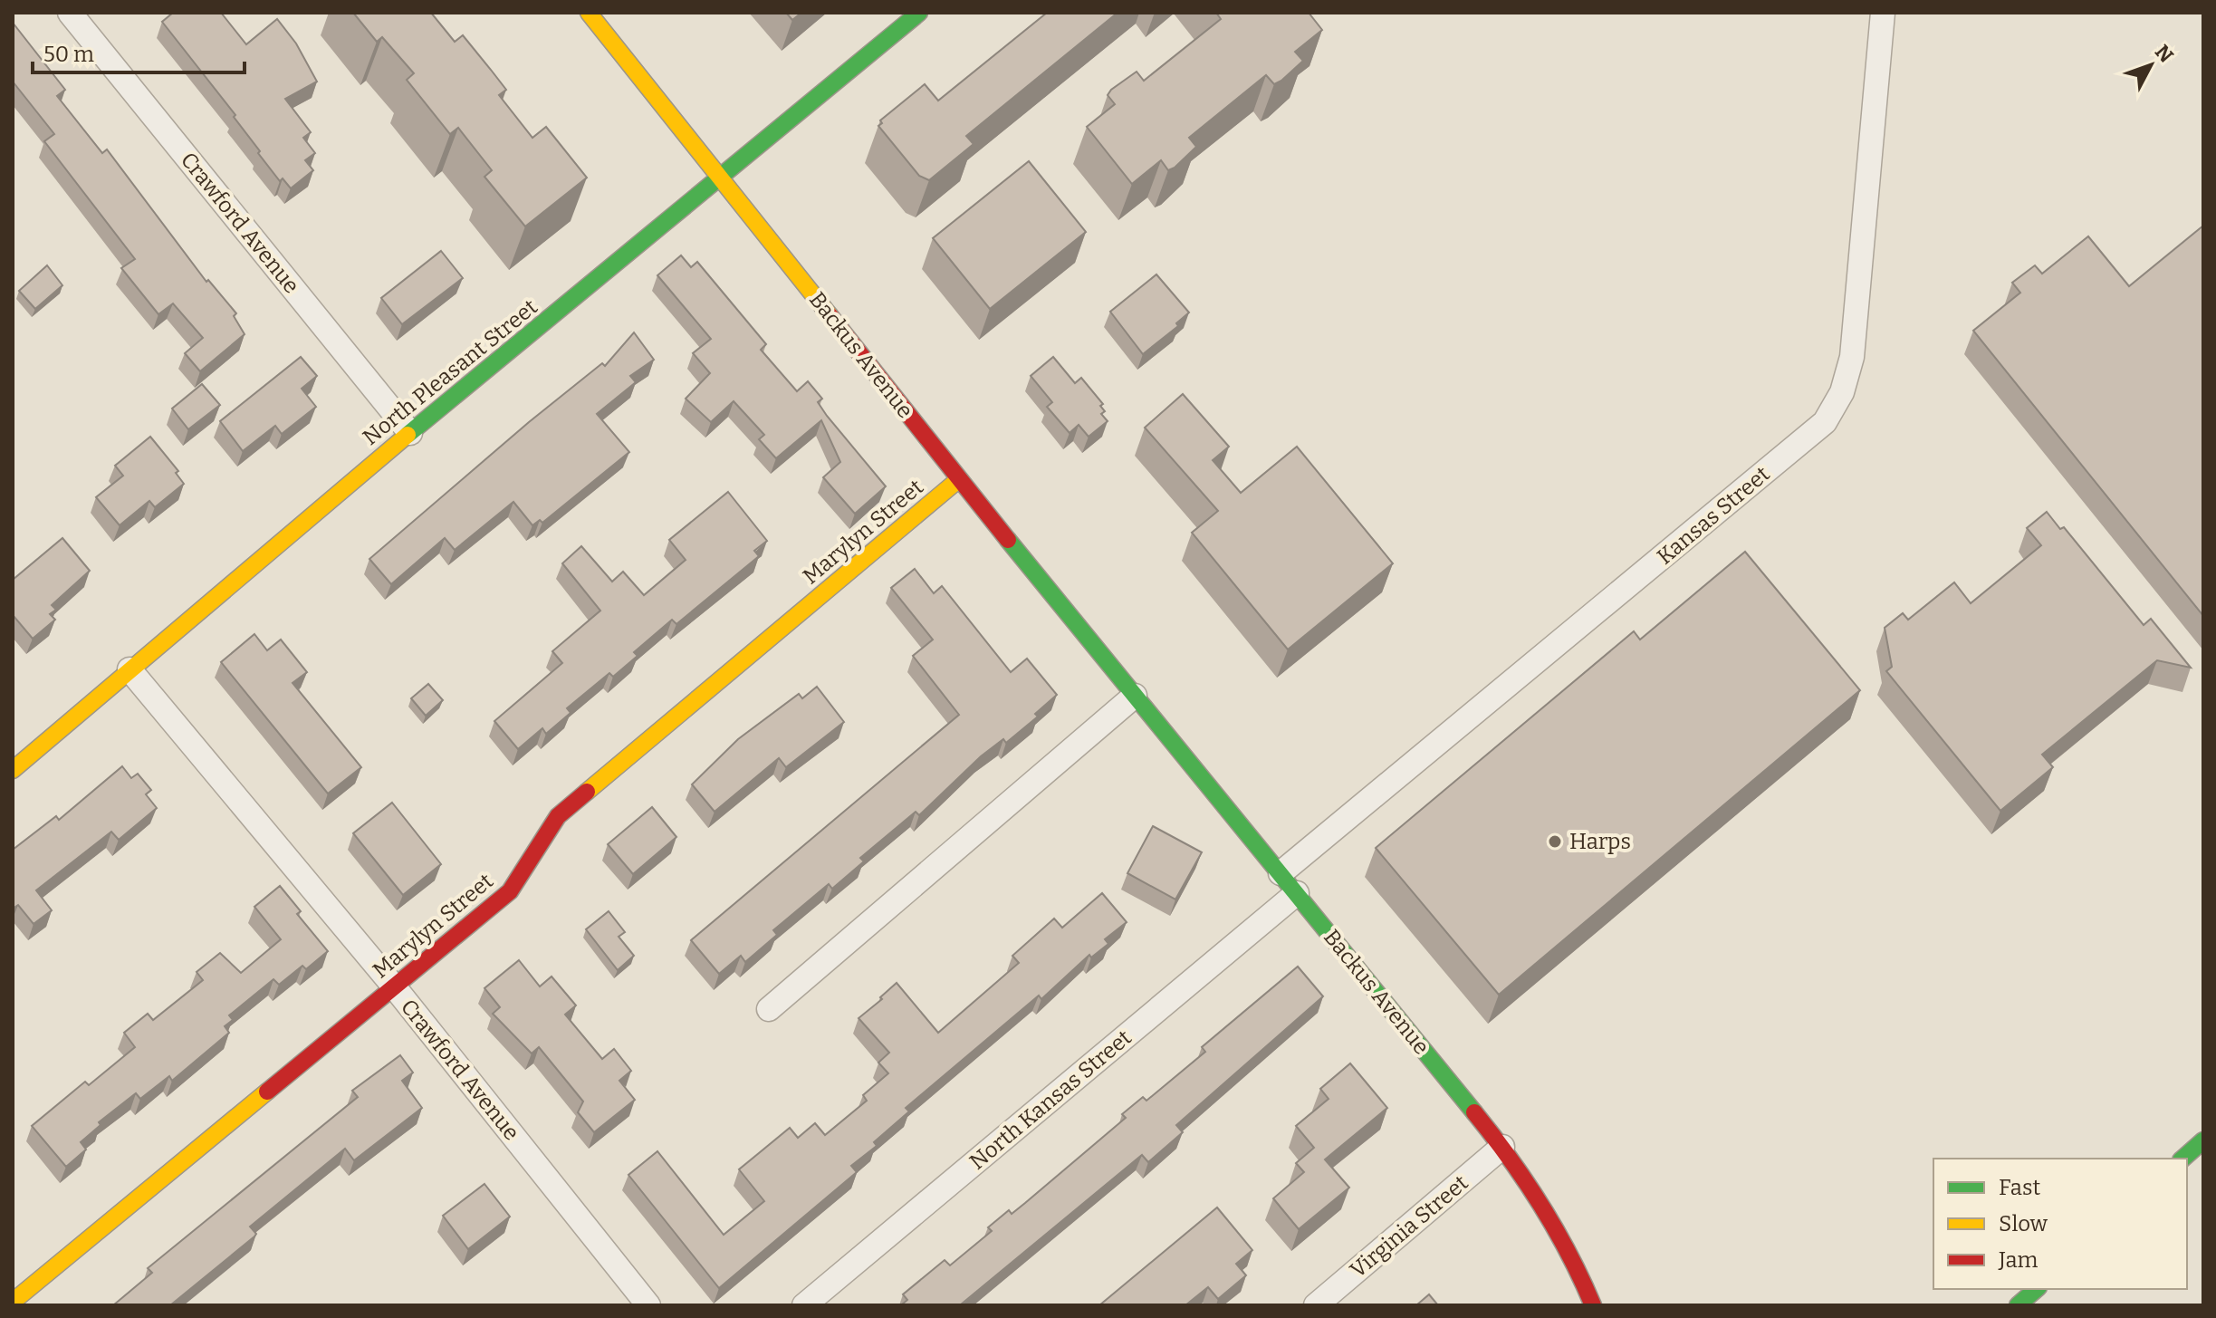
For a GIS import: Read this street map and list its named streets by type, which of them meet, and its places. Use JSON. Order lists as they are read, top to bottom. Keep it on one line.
{"streets":{"street":["Crawford Avenue","Backus Avenue","North Pleasant Street","Kansas Street","Marylyn Street","North Kansas Street","Virginia Street"]},"crossings":[["Crawford Avenue","North Pleasant Street"],["Crawford Avenue","Marylyn Street"],["Backus Avenue","North Pleasant Street"],["Backus Avenue","Kansas Street"],["Backus Avenue","Marylyn Street"],["Backus Avenue","North Kansas Street"],["Backus Avenue","Virginia Street"]],"places":["Harps"],"legend":["Fast","Slow","Jam"],"scale_bar":"50 m","north":"top right"}
